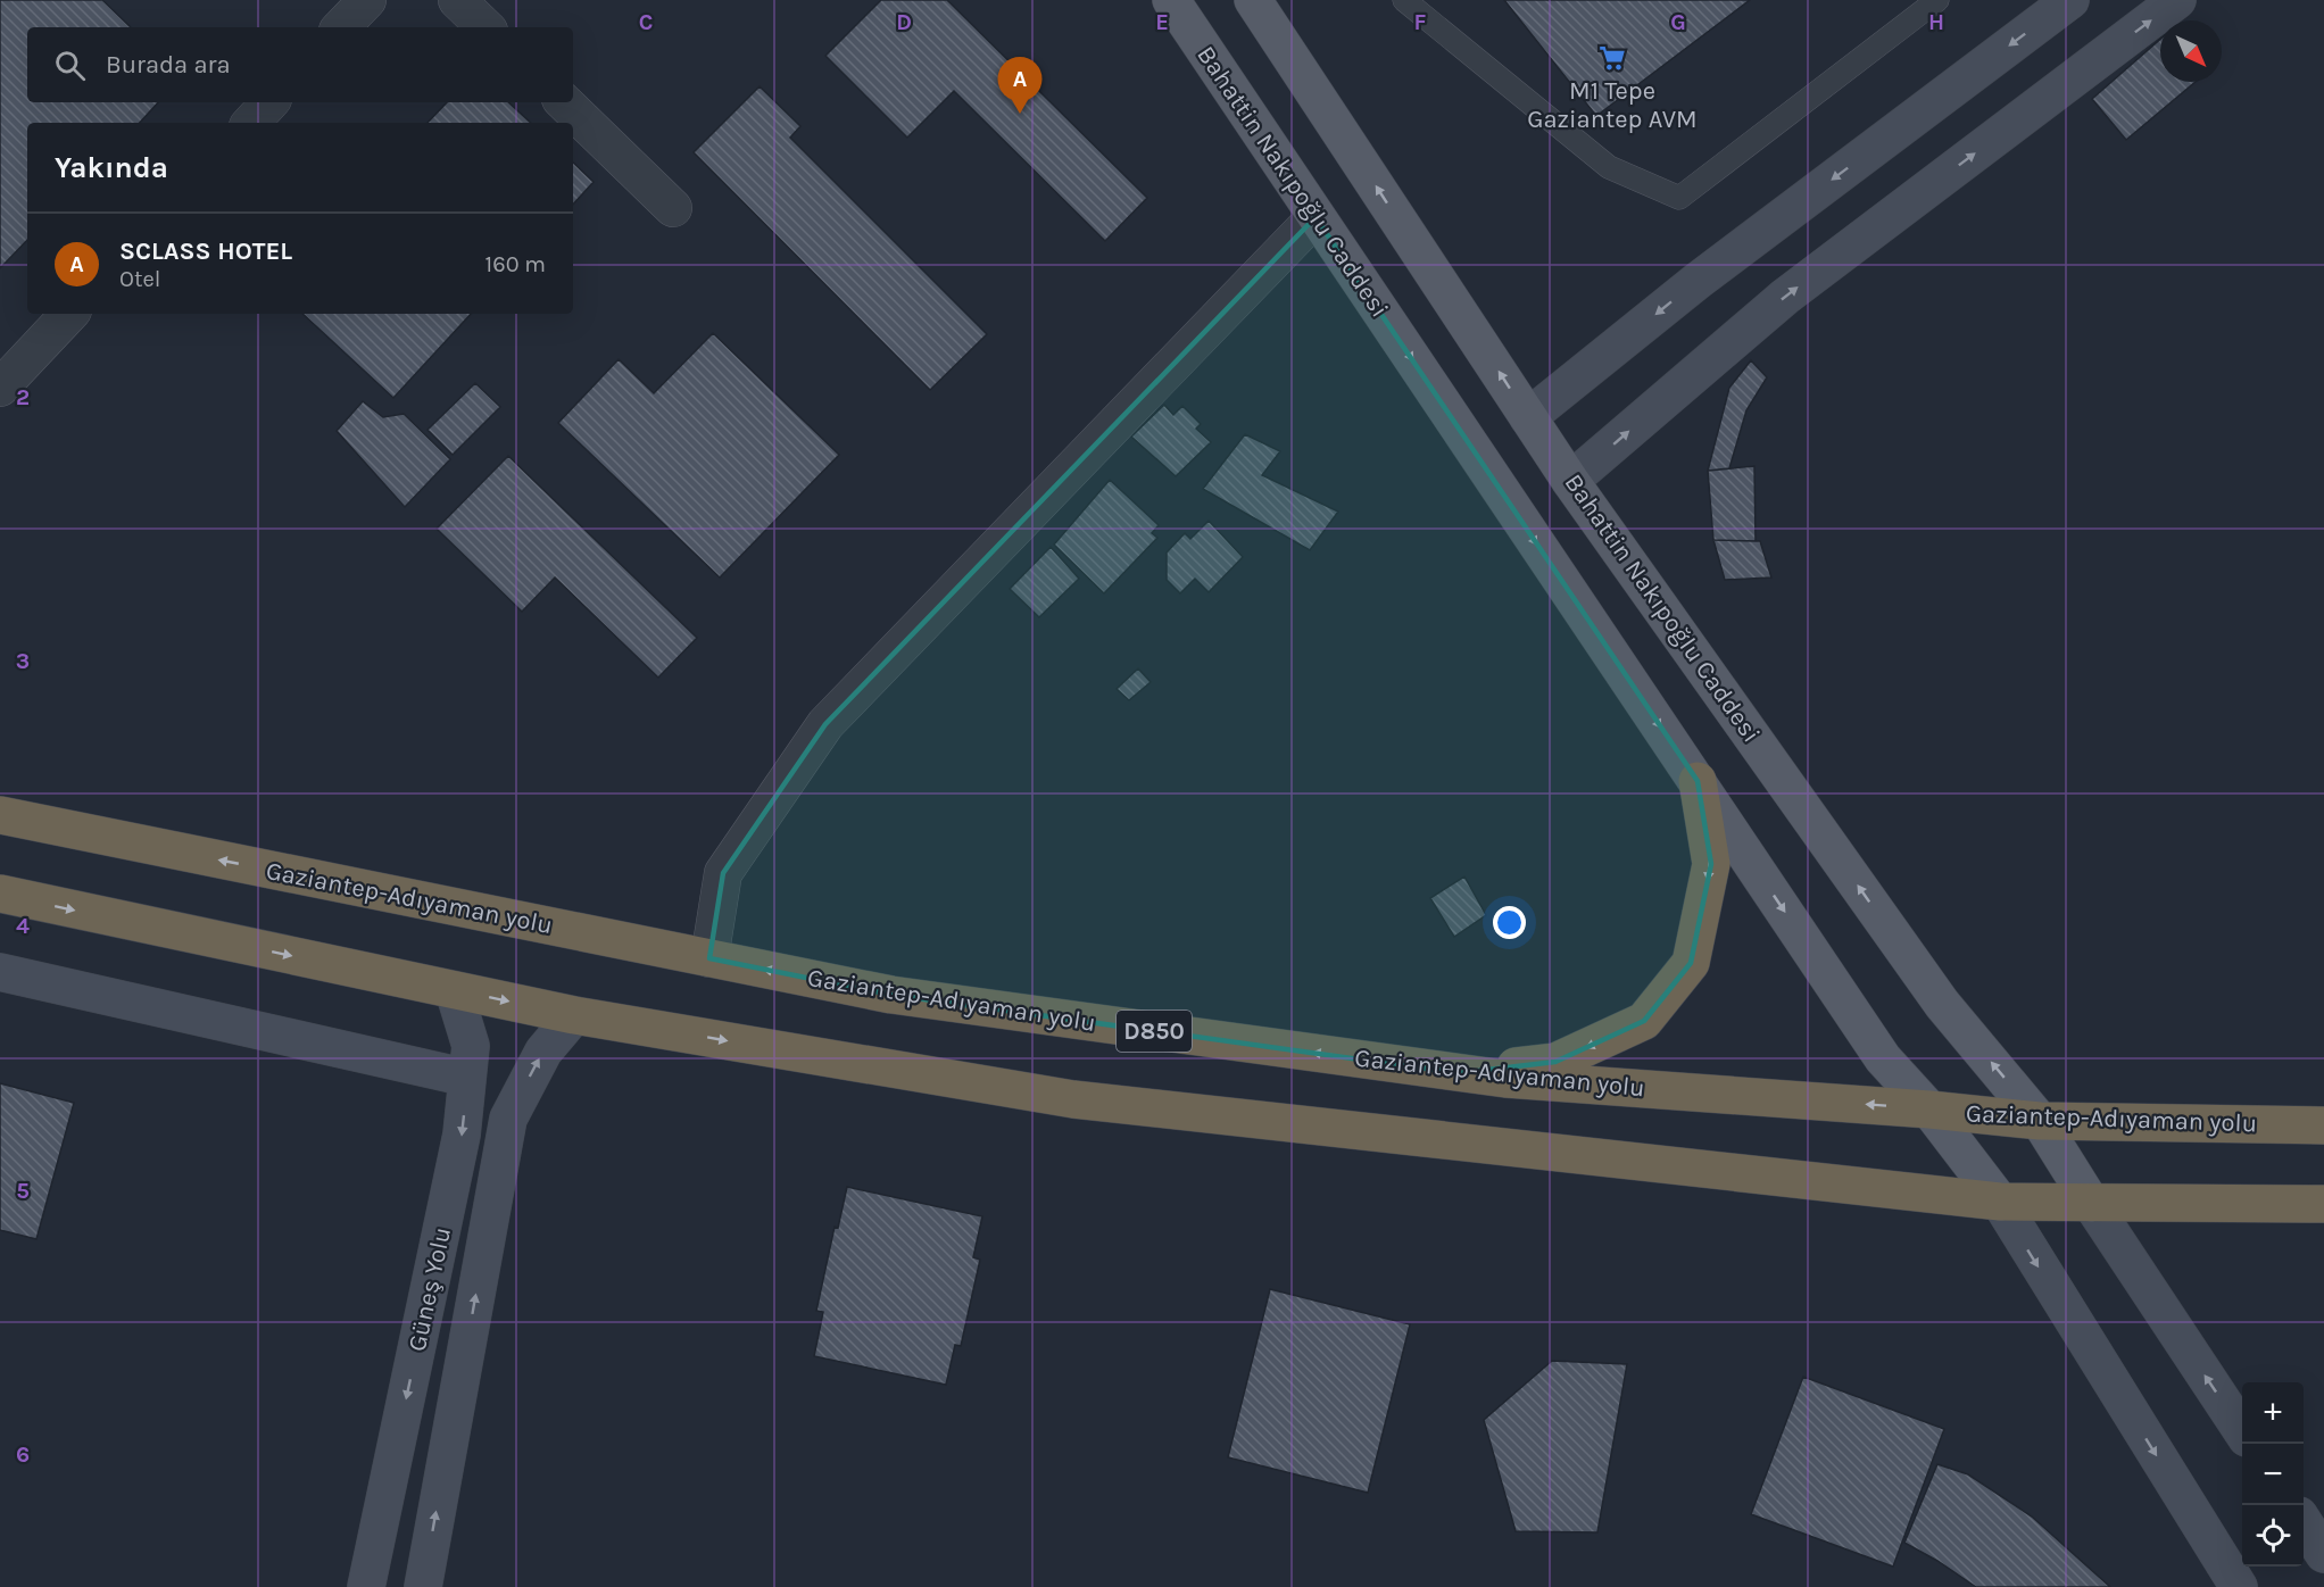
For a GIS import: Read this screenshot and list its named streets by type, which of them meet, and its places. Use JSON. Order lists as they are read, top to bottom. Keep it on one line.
{"streets":{"highway":["Gaziantep-Adıyaman yolu","D850"],"main road":["Bahattin Nakıpoğlu Caddesi"],"street":["Güneş Yolu"]},"crossings":[["Bahattin Nakıpoğlu Caddesi","Gaziantep-Adıyaman yolu"]],"places":{"supermarket":["M1 Tepe Gaziantep AVM"]},"north":"bottom right","page":{"search":"Burada ara","pins":"A","heading":"Yakında","list":[{"mark":"A","name":"SCLASS HOTEL","note":"Otel","value":"160 m"}],"map_buttons":["+","−"]},"grid":{"columns":["C","D","E","F","G","H"],"rows":["2","3","4","5","6"]}}
